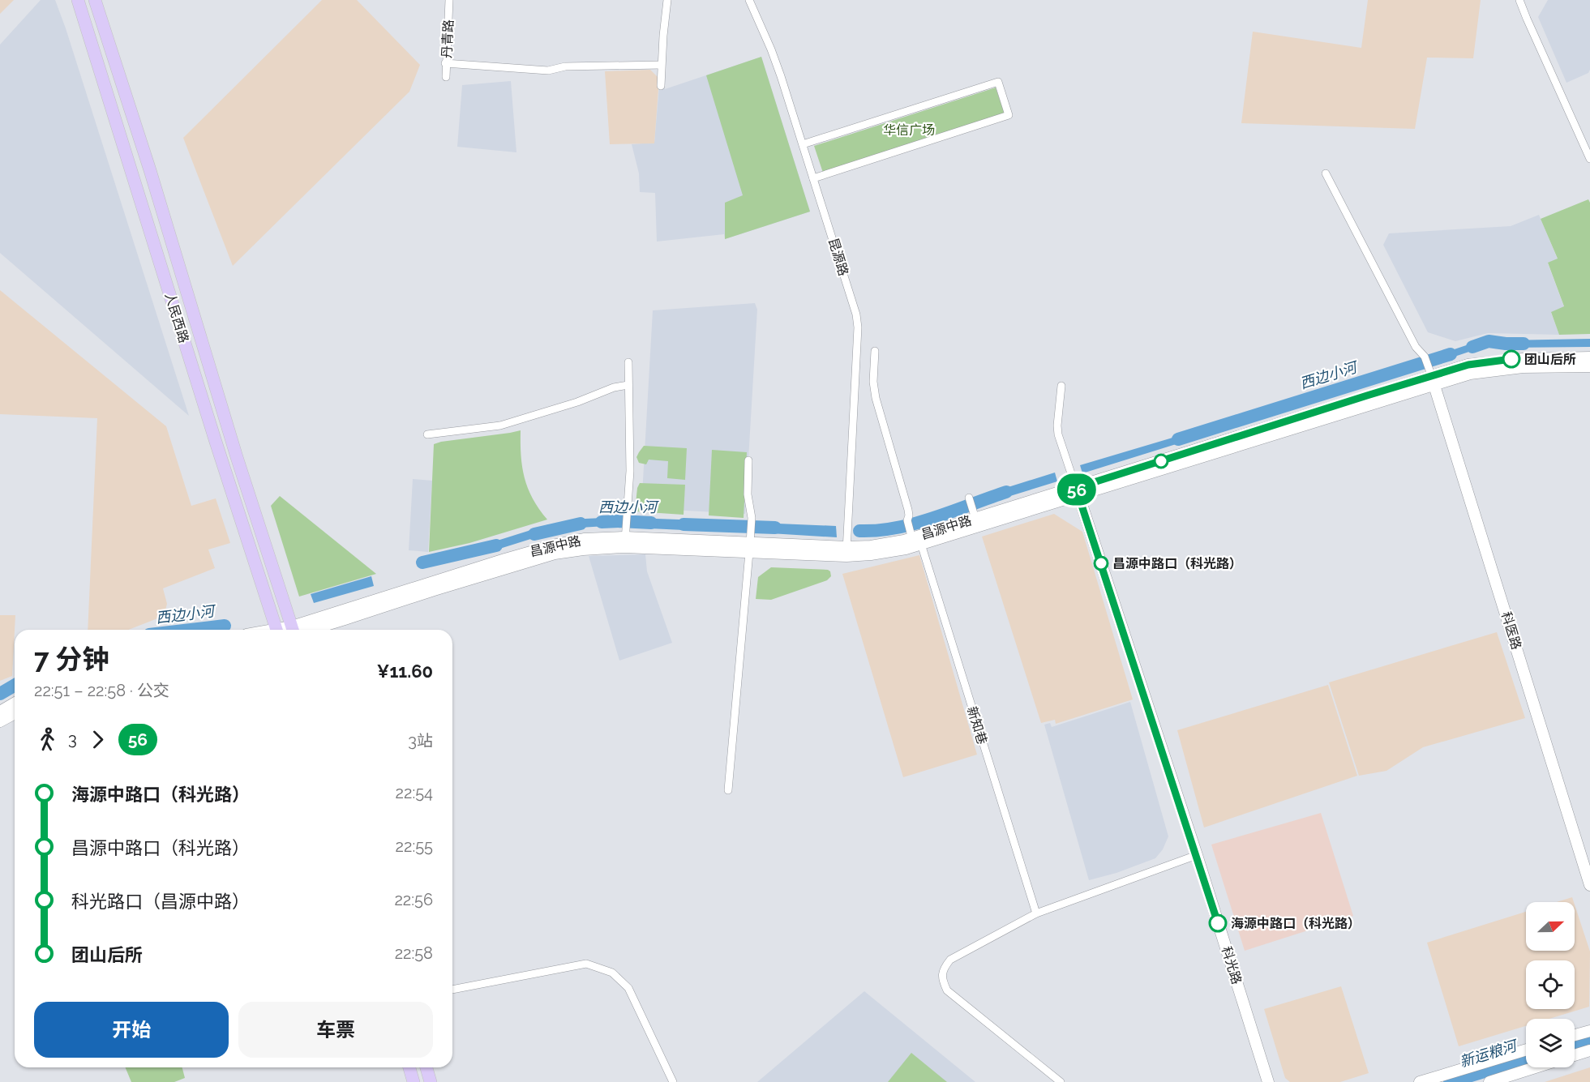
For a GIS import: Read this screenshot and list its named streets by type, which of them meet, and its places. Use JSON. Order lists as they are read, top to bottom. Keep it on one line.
{"streets":{"main road":["人民西路","昌源中路","科医路","科光路"],"street":["丹青路","昆源路","新知巷"]},"crossings":[["昆源路","昌源中路"],["昌源中路","科医路"],["昌源中路","新知巷"],["昌源中路","科光路"]],"water":["西边小河","新运粮河"],"parks":["华信广场"],"places":["团山后所","昌源中路口（科光路）","海源中路口（科光路）"],"lines":["bus line 56"],"north":"right","page":{"on_map":"56","heading":["7 分钟","22:51 – 22:58 · 公交","¥11.60"],"legs":["3","56","3站"],"list":[{"name":"海源中路口（科光路）","value":"22:54"},{"name":"昌源中路口（科光路）","value":"22:55"},{"name":"科光路口（昌源中路）","value":"22:56"},{"name":"团山后所","value":"22:58"}],"buttons":["开始","车票"]}}
